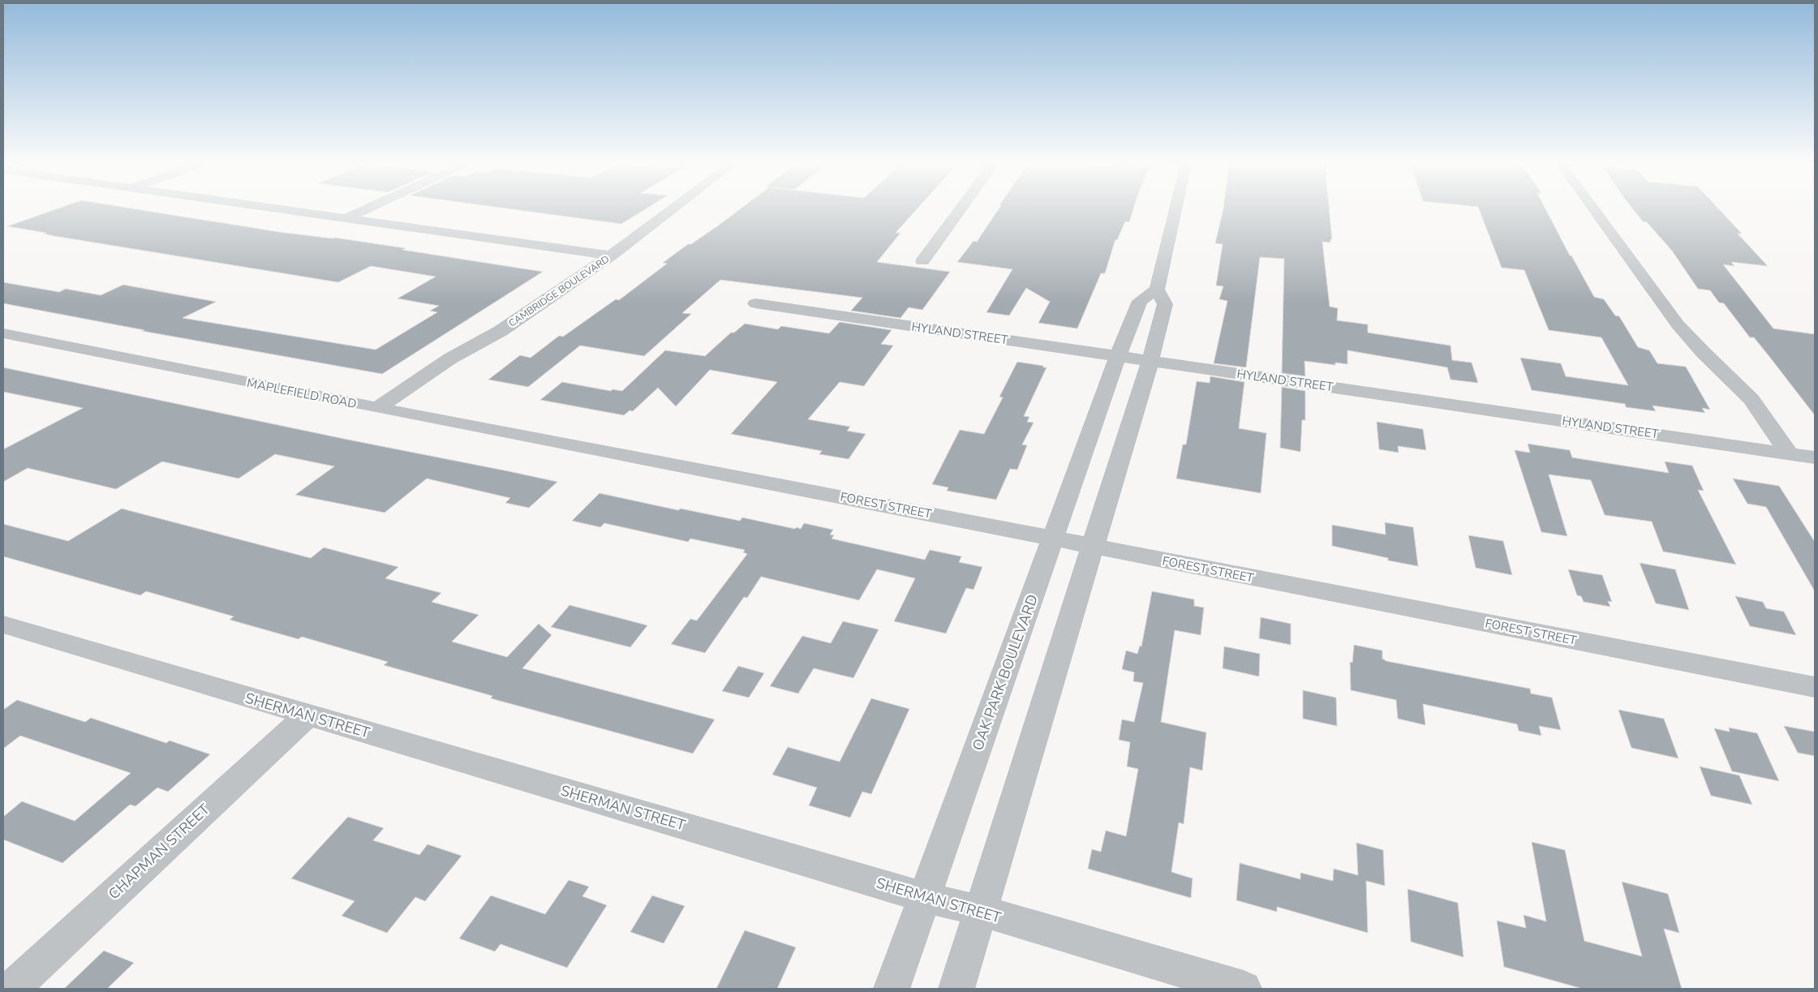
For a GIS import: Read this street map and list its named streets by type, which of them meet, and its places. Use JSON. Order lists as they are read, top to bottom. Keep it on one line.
{"streets":{"street":["CAMBRIDGE BOULEVARD","HYLAND STREET","MAPLEFIELD ROAD","FOREST STREET","OAK PARK BOULEVARD","SHERMAN STREET","CHAPMAN STREET"]},"crossings":[["CAMBRIDGE BOULEVARD","MAPLEFIELD ROAD"],["HYLAND STREET","OAK PARK BOULEVARD"],["MAPLEFIELD ROAD","FOREST STREET"],["FOREST STREET","OAK PARK BOULEVARD"],["OAK PARK BOULEVARD","SHERMAN STREET"],["SHERMAN STREET","CHAPMAN STREET"]]}
